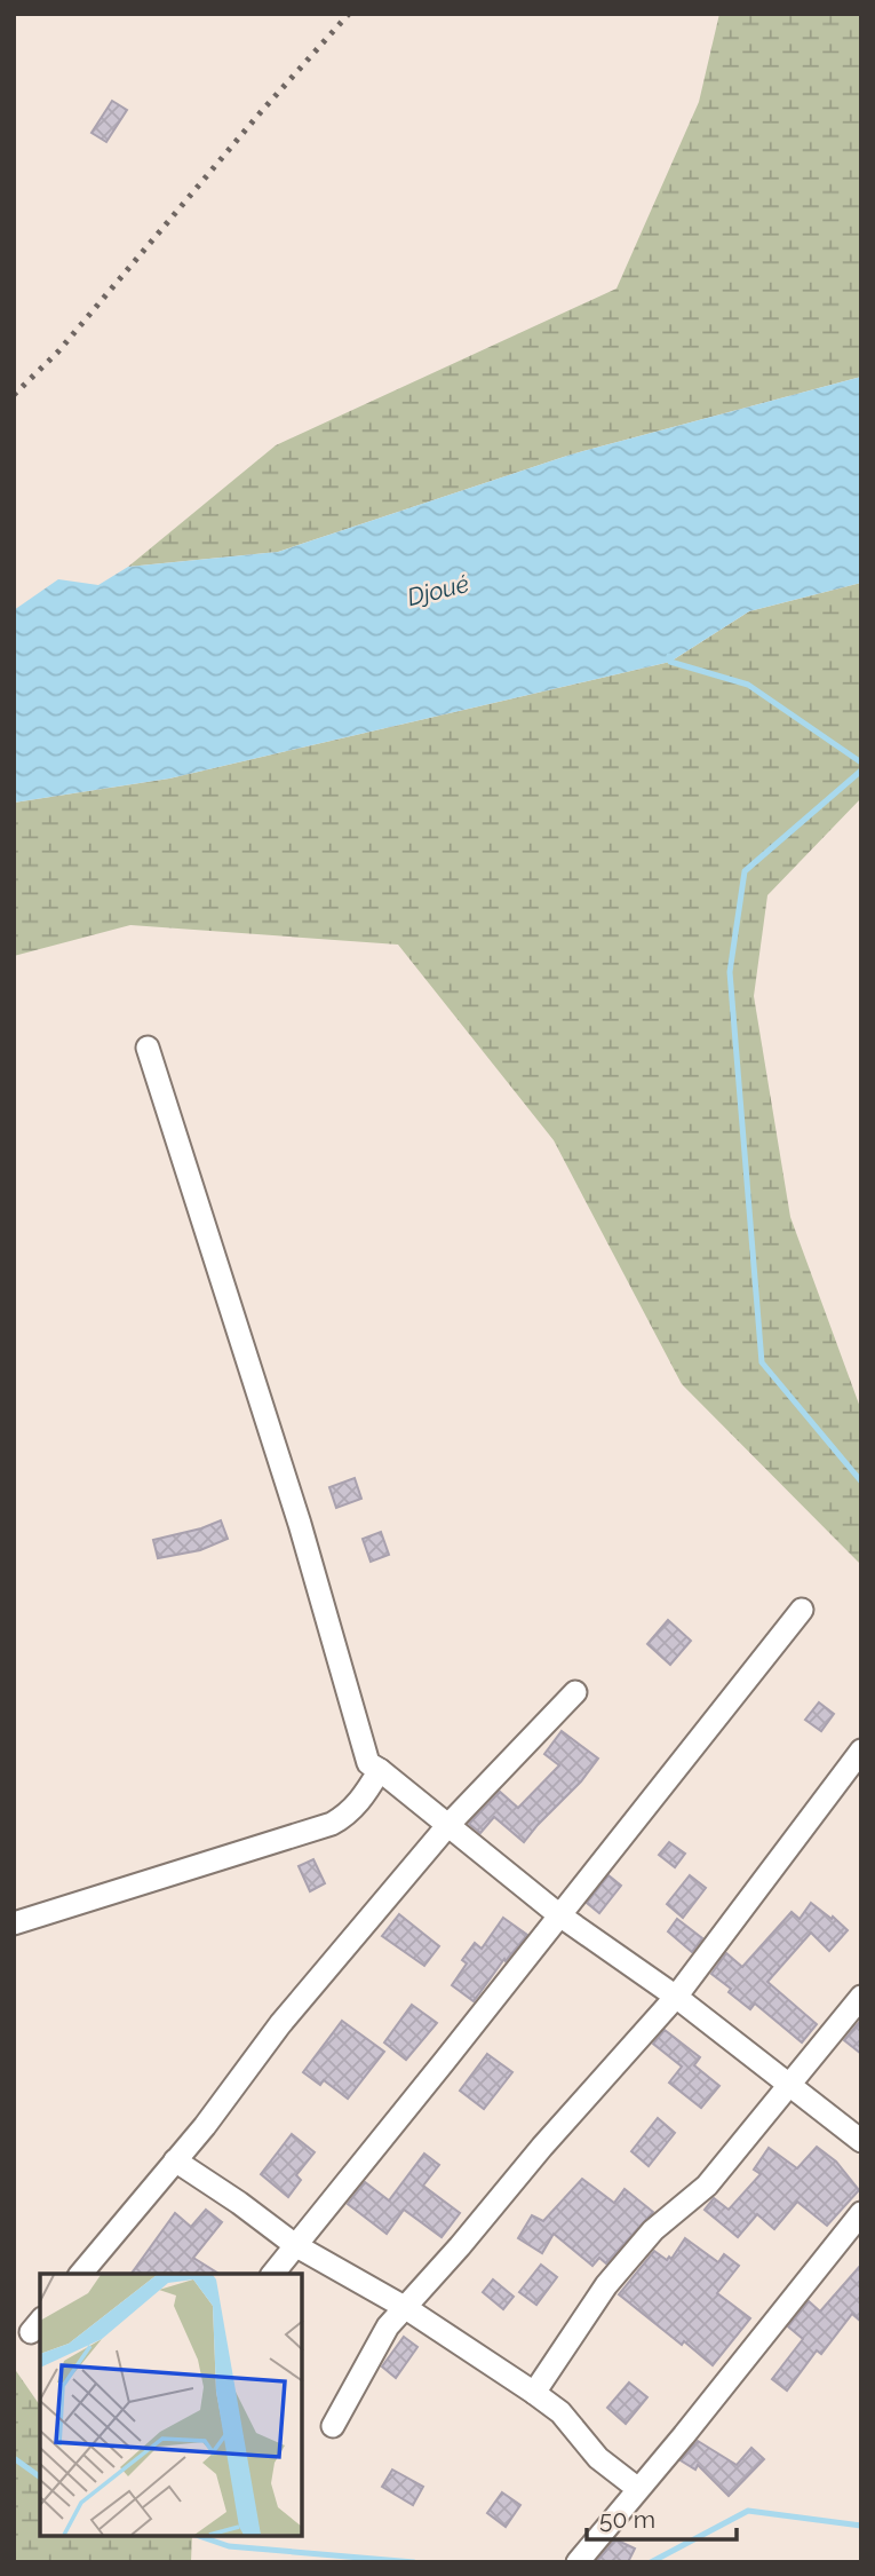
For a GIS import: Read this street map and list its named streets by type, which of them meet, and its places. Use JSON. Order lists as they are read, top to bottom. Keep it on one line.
{"water":["Djoué"],"scale_bar":"50 m"}
